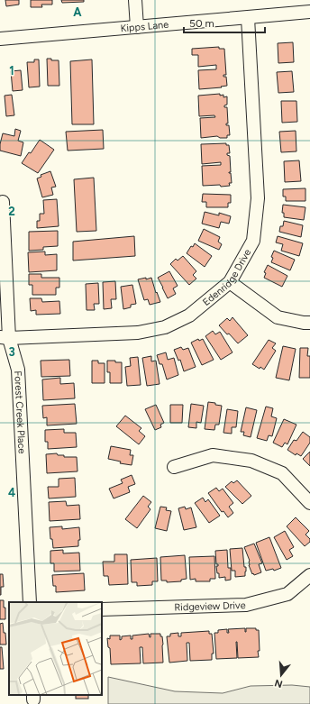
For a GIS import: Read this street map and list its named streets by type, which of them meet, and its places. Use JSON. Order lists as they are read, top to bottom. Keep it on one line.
{"streets":{"street":["Kipps Lane","Edenridge Drive","Forest Creek Place","Ridgeview Drive"]},"crossings":[["Kipps Lane","Edenridge Drive"],["Edenridge Drive","Forest Creek Place"]],"scale_bar":"50 m","north":"bottom","grid":{"columns":["A"],"rows":["1","2","3","4"]}}
